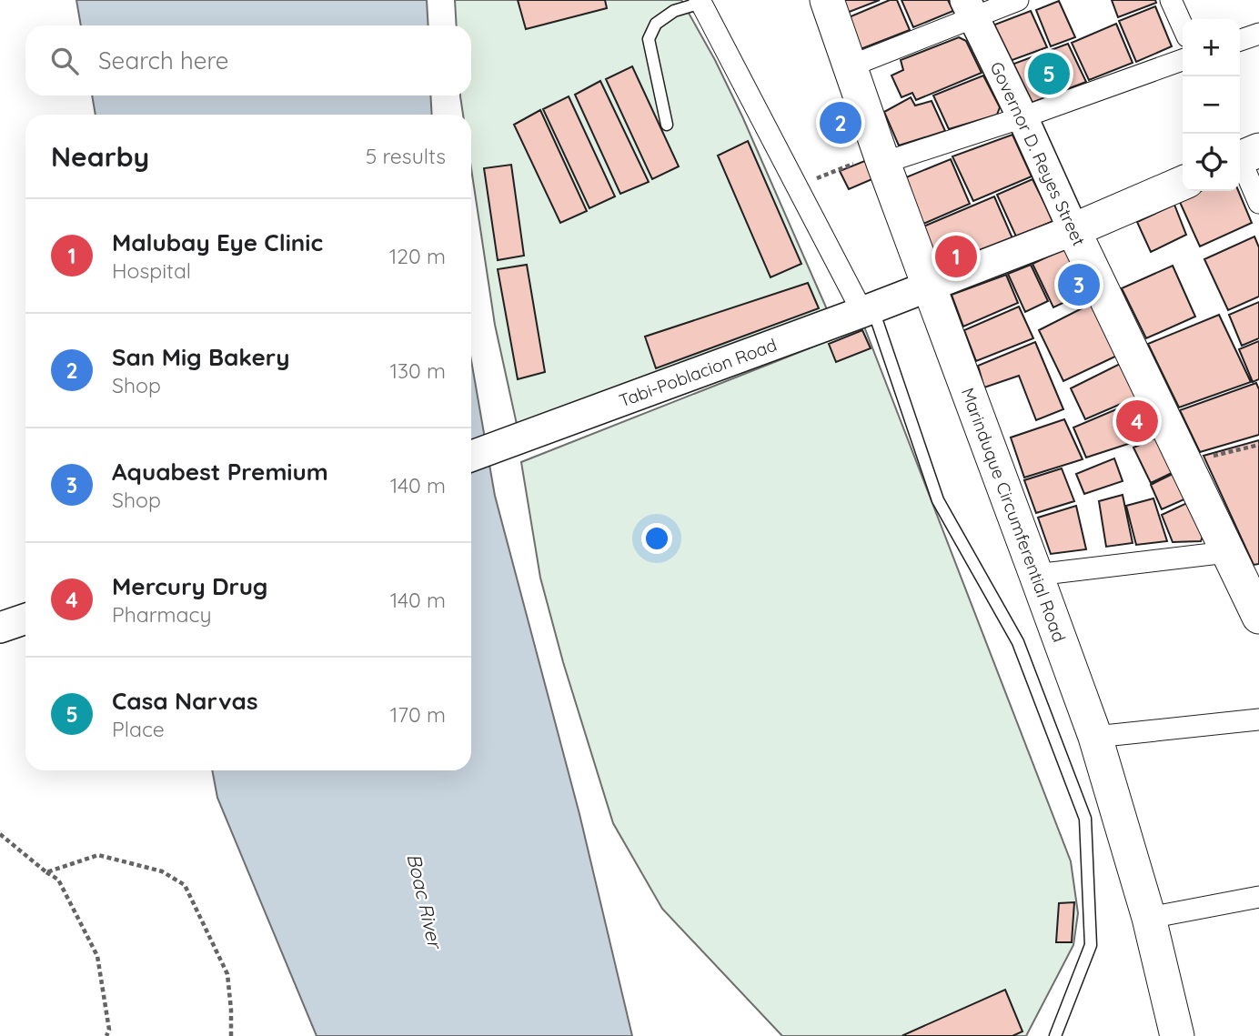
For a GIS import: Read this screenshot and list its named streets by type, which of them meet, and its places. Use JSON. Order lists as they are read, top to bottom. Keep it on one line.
{"streets":{"main road":["Governor D. Reyes Street","Tabi-Poblacion Road","Marinduque Circumferential Road"]},"crossings":[["Governor D. Reyes Street","Tabi-Poblacion Road"],["Tabi-Poblacion Road","Marinduque Circumferential Road"]],"water":["Boac River"],"page":{"map_buttons":["+","−"],"search":"Search here","pins":["5","2","1","3","4"],"heading":["Nearby","5 results"],"list":[{"mark":"1","name":"Malubay Eye Clinic","note":"Hospital","value":"120 m"},{"mark":"2","name":"San Mig Bakery","note":"Shop","value":"130 m"},{"mark":"3","name":"Aquabest Premium","note":"Shop","value":"140 m"},{"mark":"4","name":"Mercury Drug","note":"Pharmacy","value":"140 m"},{"mark":"5","name":"Casa Narvas","note":"Place","value":"170 m"}]}}
